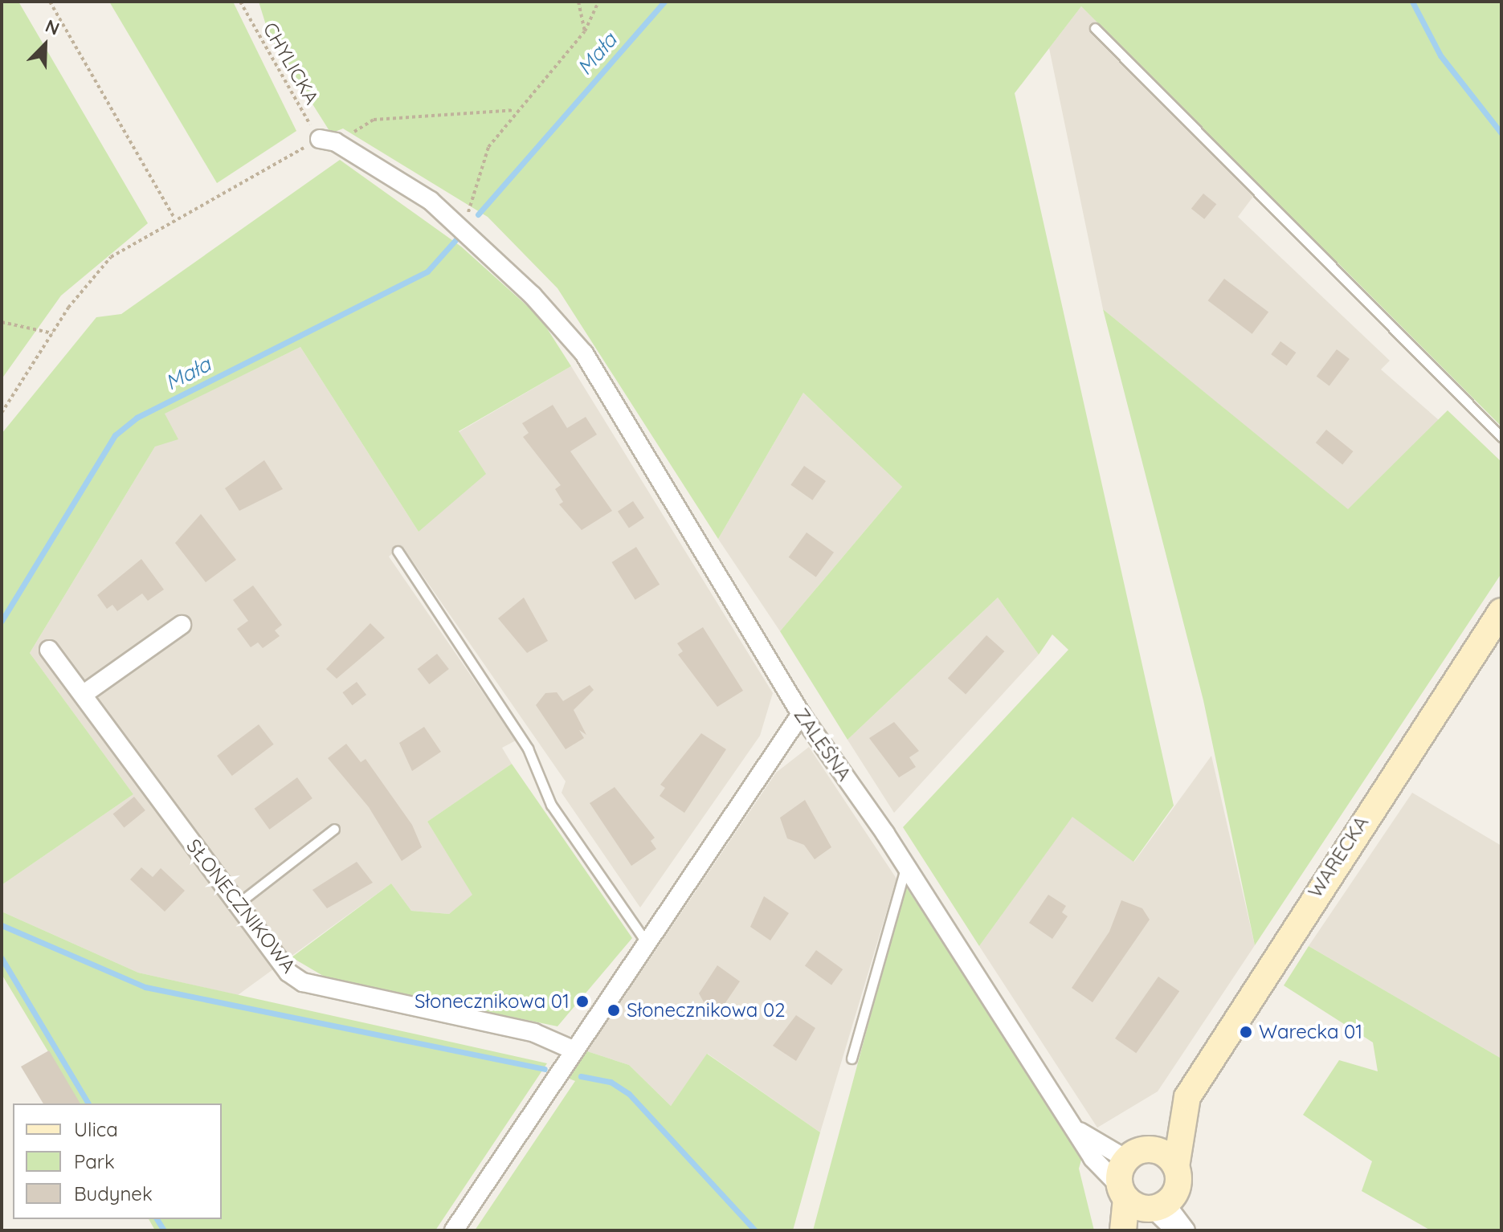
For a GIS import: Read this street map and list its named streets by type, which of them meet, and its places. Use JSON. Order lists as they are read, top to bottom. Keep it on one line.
{"streets":{"street":["ZALEŚNA","WARECKA","SŁONECZNIKOWA"],"path":["CHYLICKA"]},"crossings":[["CHYLICKA","ZALEŚNA"],["ZALEŚNA","WARECKA"]],"water":["Mała"],"places":["Słonecznikowa 01","Słonecznikowa 02","Warecka 01"],"legend":["Ulica","Park","Budynek"],"north":"top right"}
